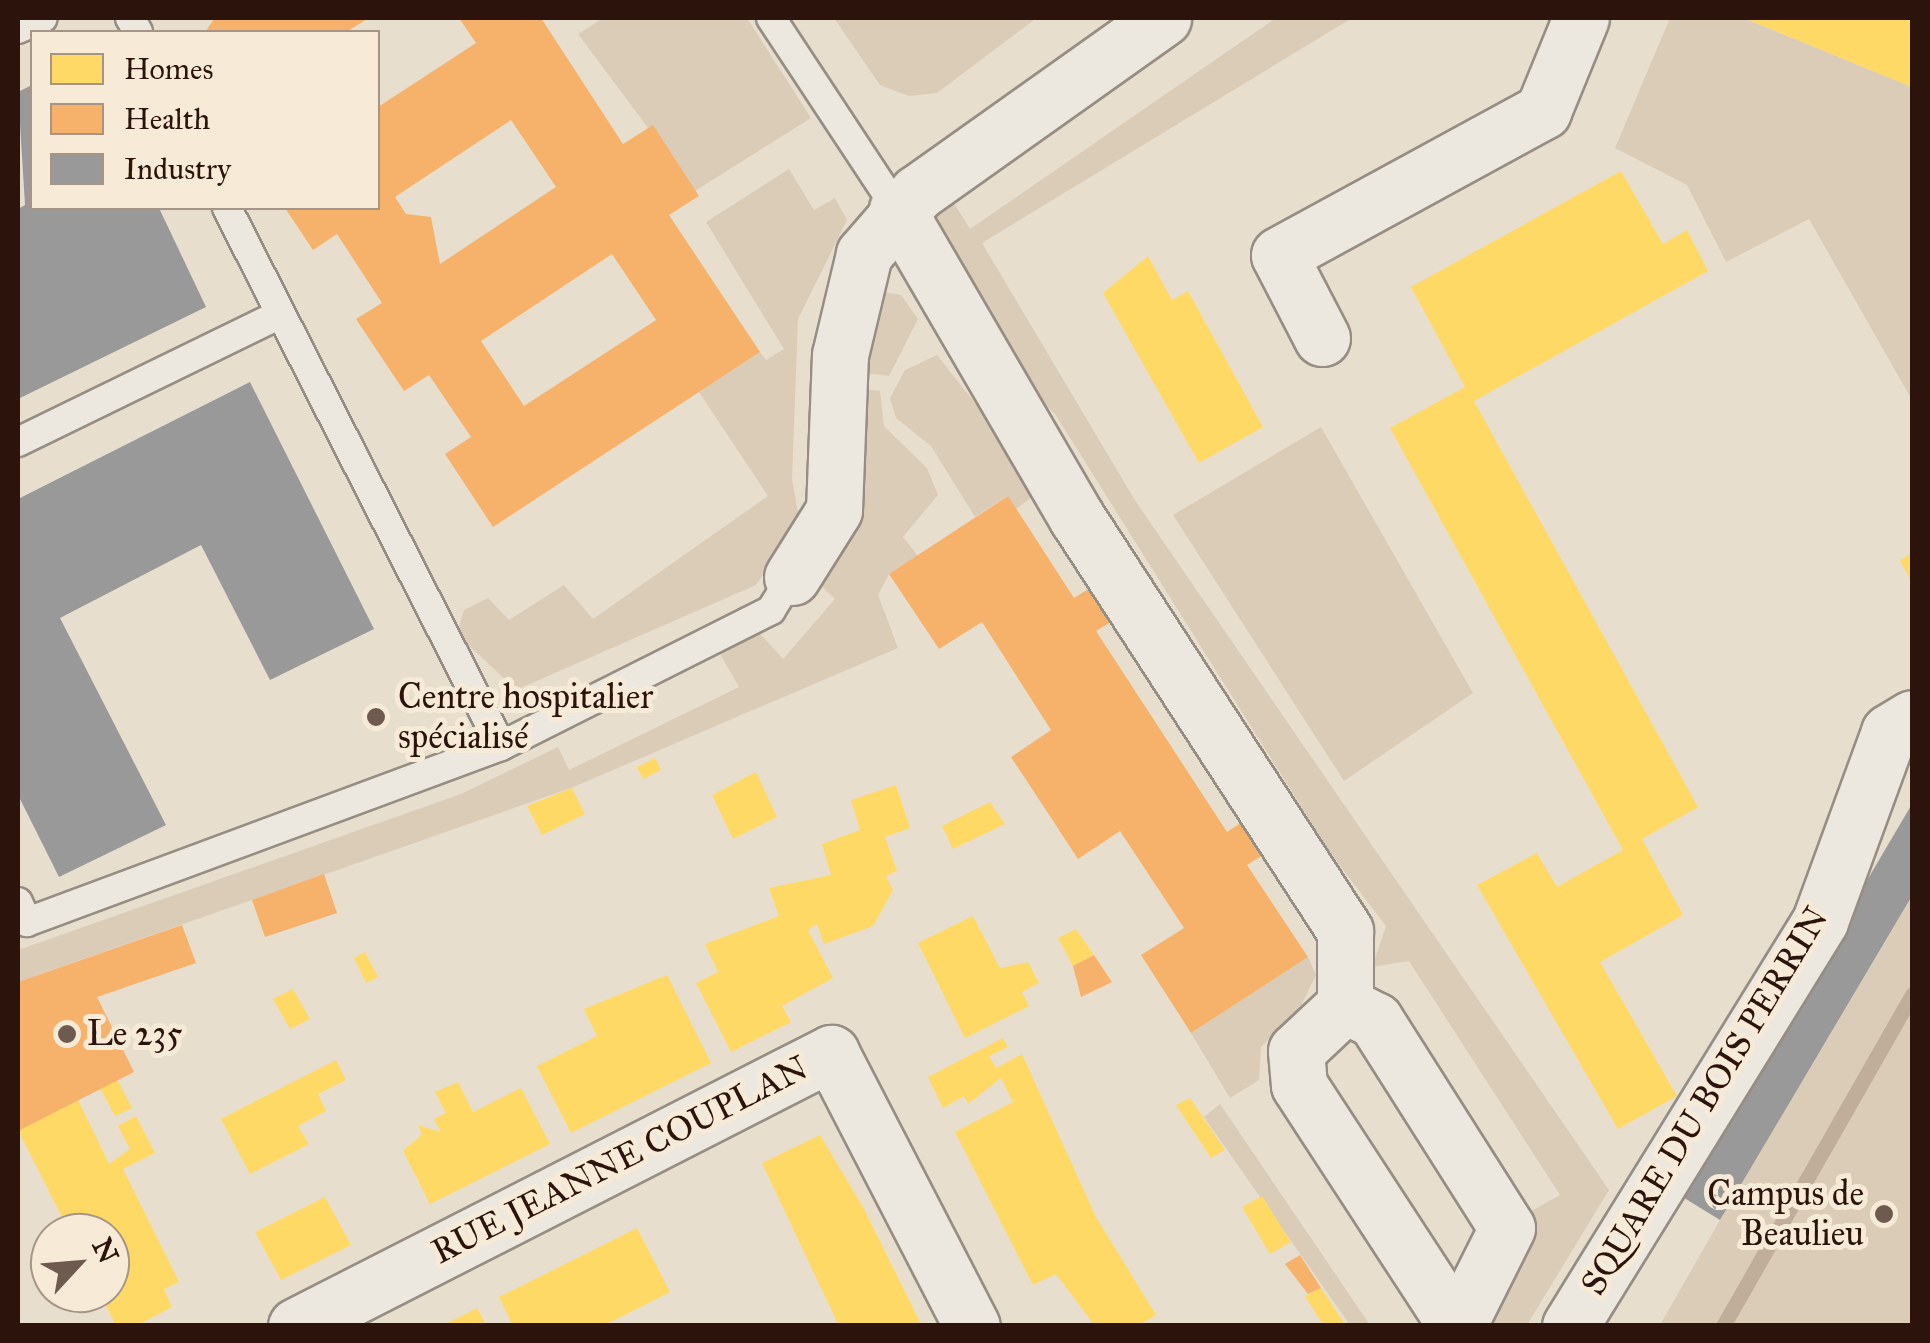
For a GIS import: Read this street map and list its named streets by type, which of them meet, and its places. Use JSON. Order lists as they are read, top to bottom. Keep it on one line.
{"streets":{"street":["SQUARE DU BOIS PERRIN","RUE JEANNE COUPLAN"]},"places":["Centre hospitalier spécialisé","Le 235","Campus de Beaulieu"],"legend":["Homes","Health","Industry"],"north":"top right"}
